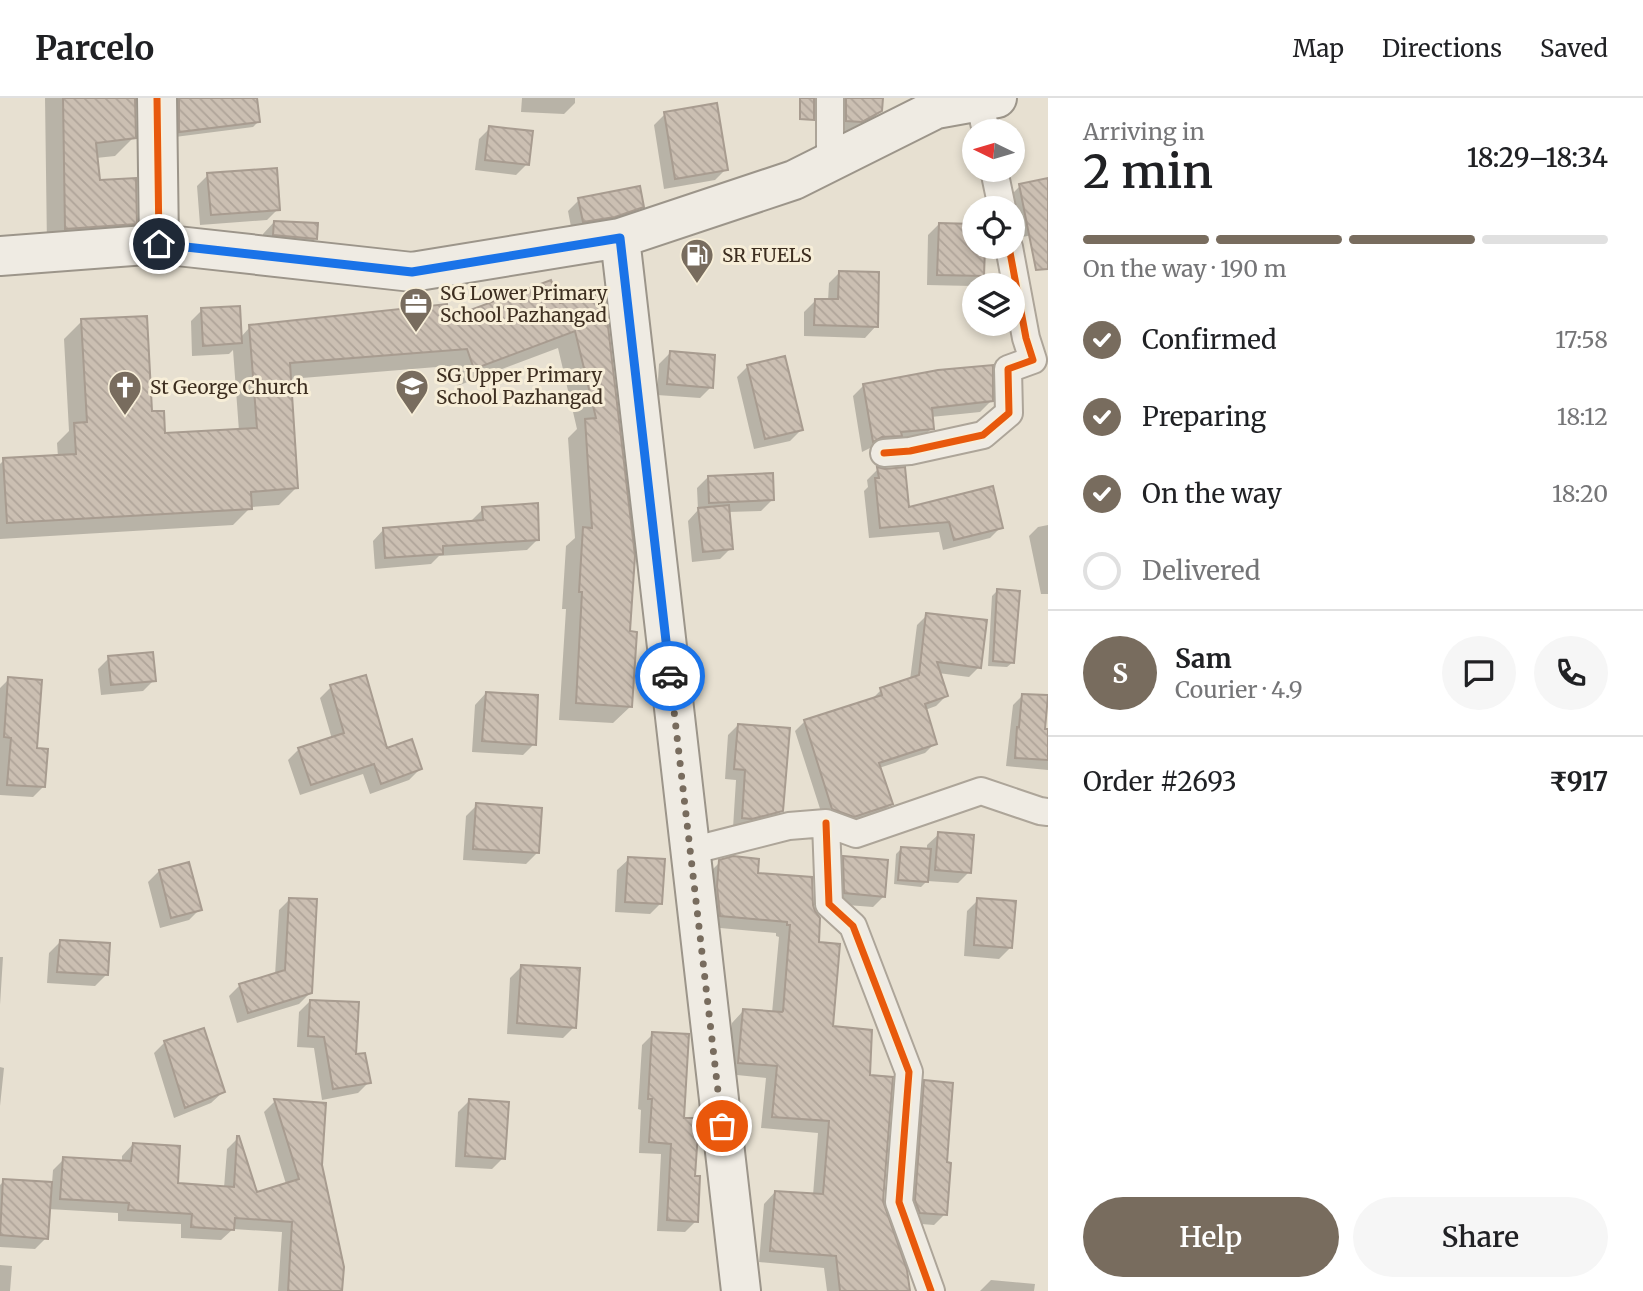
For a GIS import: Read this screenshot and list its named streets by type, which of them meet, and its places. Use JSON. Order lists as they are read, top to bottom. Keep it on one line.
{"places":{"fuel station":["SR FUELS"],"office":["SG Lower Primary School Pazhangad"],"school or university":["SG Upper Primary School Pazhangad"],"church":["St George Church"]},"north":"left","page":{"header":"Parcelo","nav":["Map","Directions","Saved"],"heading":["2 min","Arriving in","18:29–18:34"],"panel":["Sam","Courier · 4.9","Order #2693","₹917"],"bar":"On the way · 190 m","list":[["Confirmed","17:58"],["Preparing","18:12"],["On the way","18:20"],"Delivered"],"round":"S","buttons":["Help","Share"]}}
